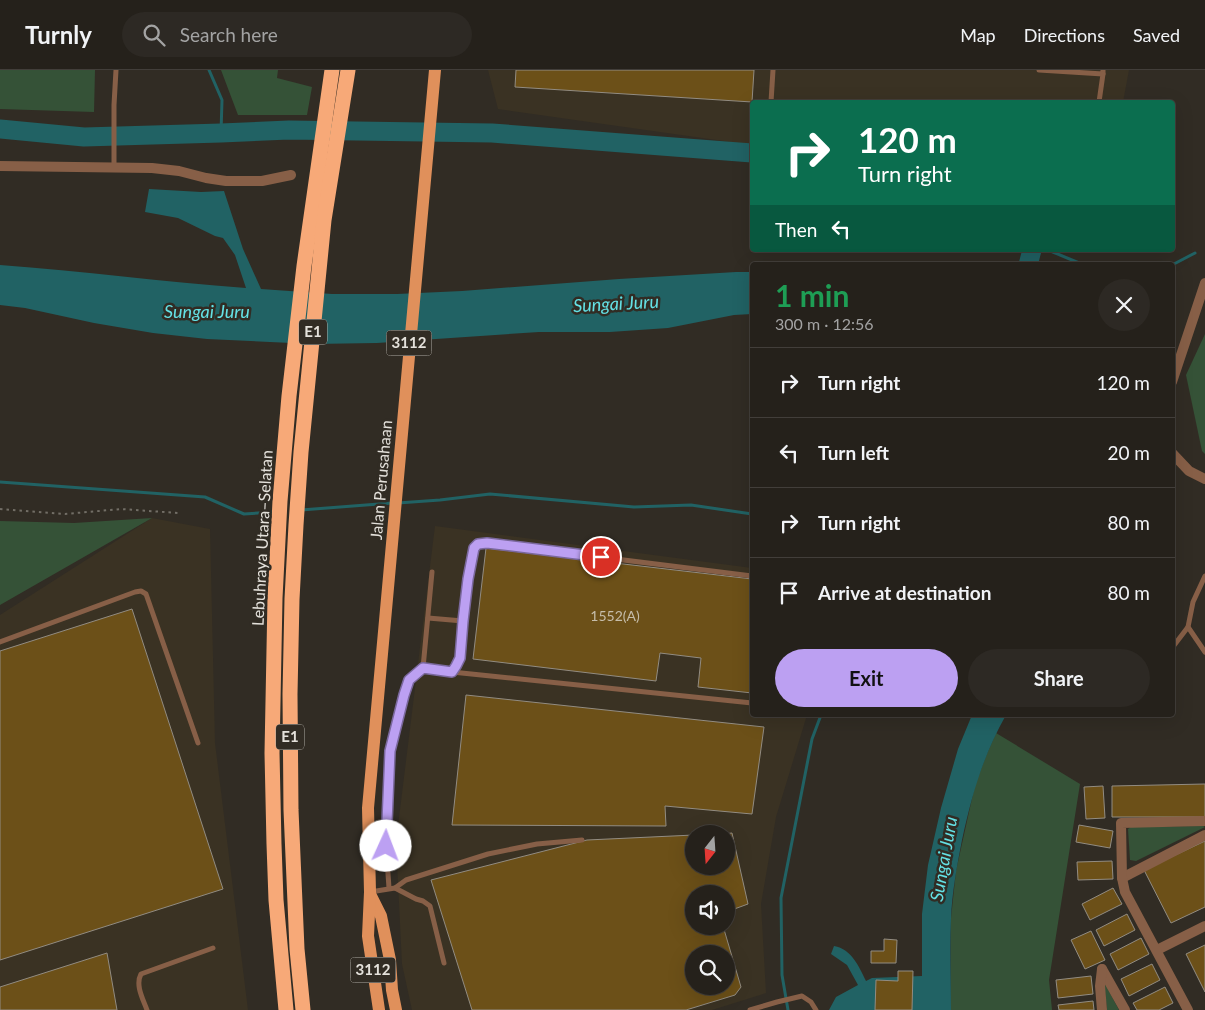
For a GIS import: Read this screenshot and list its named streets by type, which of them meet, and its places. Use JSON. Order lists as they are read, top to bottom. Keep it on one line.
{"streets":{"highway":["E1","Lebuhraya Utara–Selatan"],"main road":["3112","Jalan Perusahaan"]},"water":["Sungai Juru"],"house_numbers":["1552(A)"],"north":"bottom","page":{"header":"Turnly","search":"Search here","nav":["Map","Directions","Saved"],"turn":["120 m","Turn right"],"then":"Then","heading":["1 min","300 m · 12:56"],"list":[{"name":"Turn right","value":"120 m"},{"name":"Turn left","value":"20 m"},{"name":"Turn right","value":"80 m"},{"name":"Arrive at destination","value":"80 m"}],"buttons":["Exit","Share"]}}
